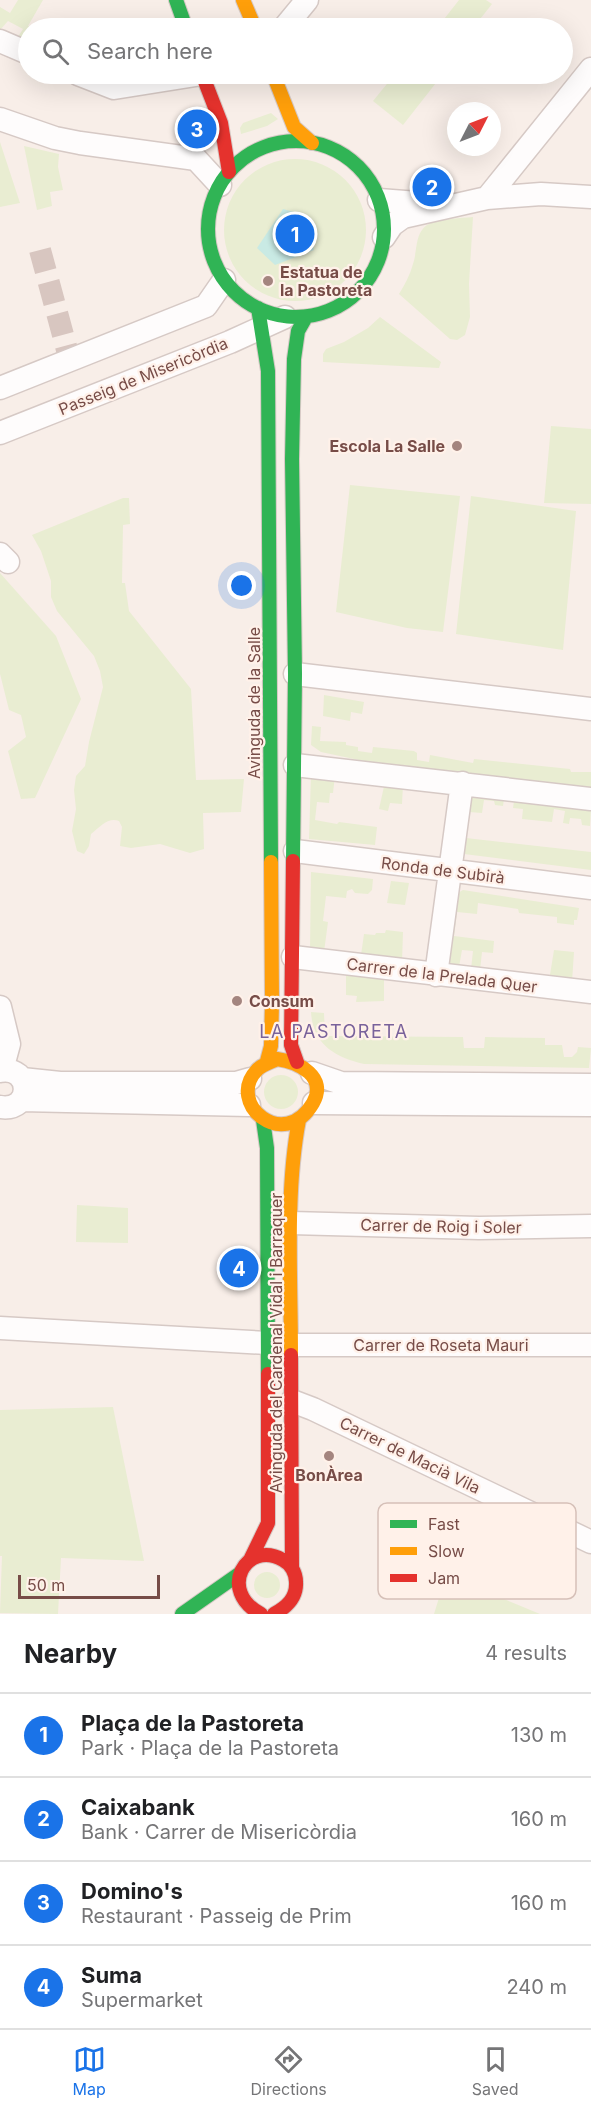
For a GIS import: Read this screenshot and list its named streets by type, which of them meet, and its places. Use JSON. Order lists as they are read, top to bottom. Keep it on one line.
{"streets":{"street":["Passeig de Misericòrdia","Avinguda de la Salle","Ronda de Subirà","Carrer de la Prelada Quer","Carrer de Roig i Soler","Avinguda del Cardenal Vidal i Barraquer","Carrer de Roseta Mauri","Carrer de Macià Vila"]},"crossings":[["Passeig de Misericòrdia","Avinguda de la Salle"],["Avinguda de la Salle","Avinguda del Cardenal Vidal i Barraquer"],["Carrer de Roig i Soler","Avinguda del Cardenal Vidal i Barraquer"],["Avinguda del Cardenal Vidal i Barraquer","Carrer de Roseta Mauri"],["Avinguda del Cardenal Vidal i Barraquer","Carrer de Macià Vila"]],"districts":["LA PASTORETA"],"places":["Estatua de la Pastoreta","Escola La Salle","Consum","BonÀrea"],"legend":["Fast","Slow","Jam"],"scale_bar":"50 m","north":"top right","page":{"search":"Search here","pins":["3","2","1","4"],"scale":"50 m","heading":["Nearby","4 results"],"list":[{"mark":"1","name":"Plaça de la Pastoreta","note":"Park · Plaça de la Pastoreta","value":"130 m"},{"mark":"2","name":"Caixabank","note":"Bank · Carrer de Misericòrdia","value":"160 m"},{"mark":"3","name":"Domino's","note":"Restaurant · Passeig de Prim","value":"160 m"},{"mark":"4","name":"Suma","note":"Supermarket","value":"240 m"}],"nav":["Map","Directions","Saved"]}}
